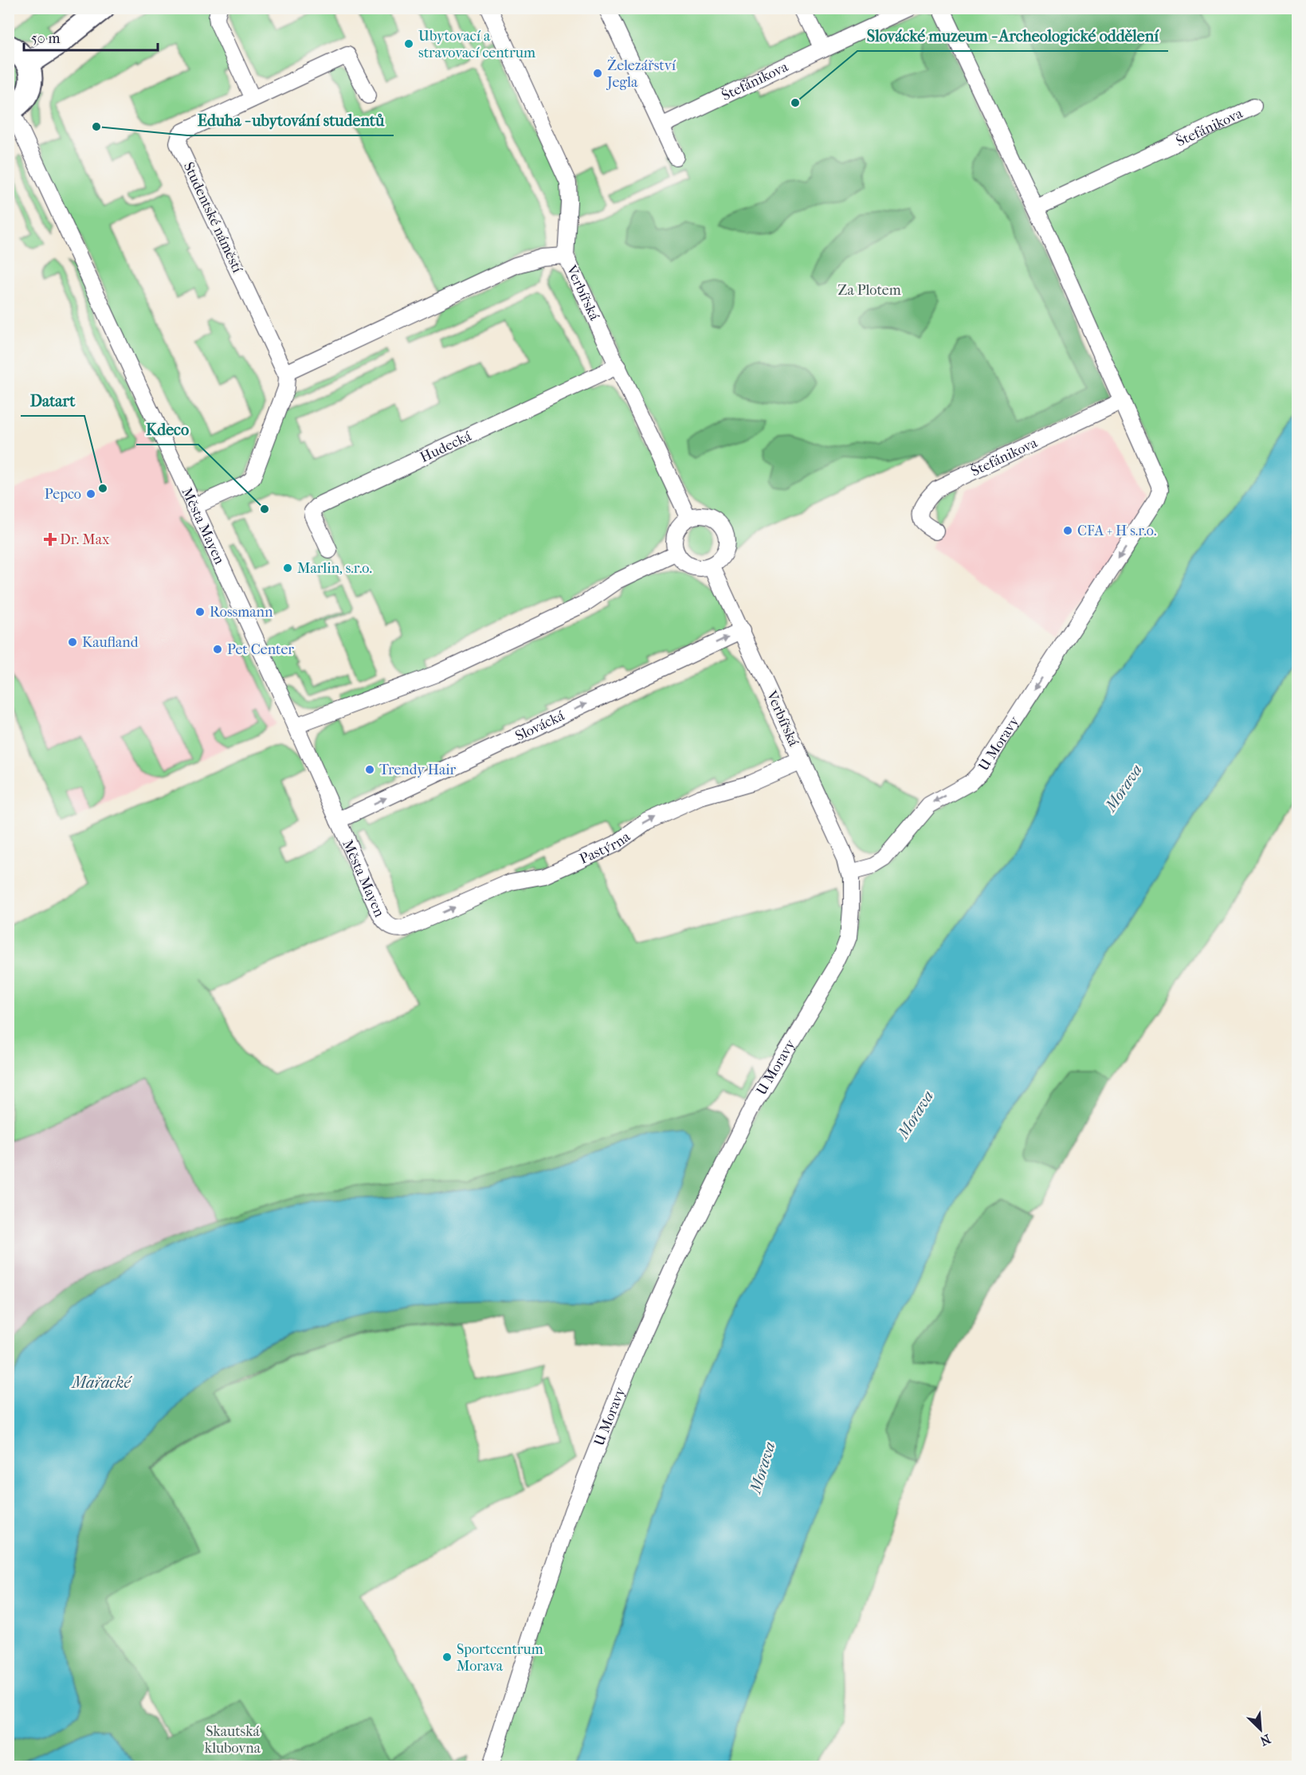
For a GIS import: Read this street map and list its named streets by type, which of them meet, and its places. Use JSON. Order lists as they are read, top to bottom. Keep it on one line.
{"streets":{"street":["Štefánikova","Studentské náměstí","Verbířská","Hudecká","Města Mayen","Slovácká","U Moravy","Pastýrna"]},"crossings":[["Štefánikova","U Moravy"],["Verbířská","Hudecká"],["Verbířská","Slovácká"],["Verbířská","U Moravy"],["Verbířská","Pastýrna"],["Města Mayen","Slovácká"],["Města Mayen","Pastýrna"]],"one_way":["Pastýrna"],"water":["Morava","Mařacké"],"parks":["Za Plotem","Skautská klubovna"],"places":{"other":["Ubytovací a stravovací centrum","Železářství Jegla","Slovácké muzeum - Archeologické oddělení","Eduha - ubytování studentů","Datart","Pepco","Kdeco","CFA + H s.r.o.","Marlin, s.r.o.","Rossmann","Kaufland","Pet Center","Trendy Hair","Sportcentrum Morava"],"health":["Dr. Max"]},"scale_bar":"50 m","north":"bottom right"}
